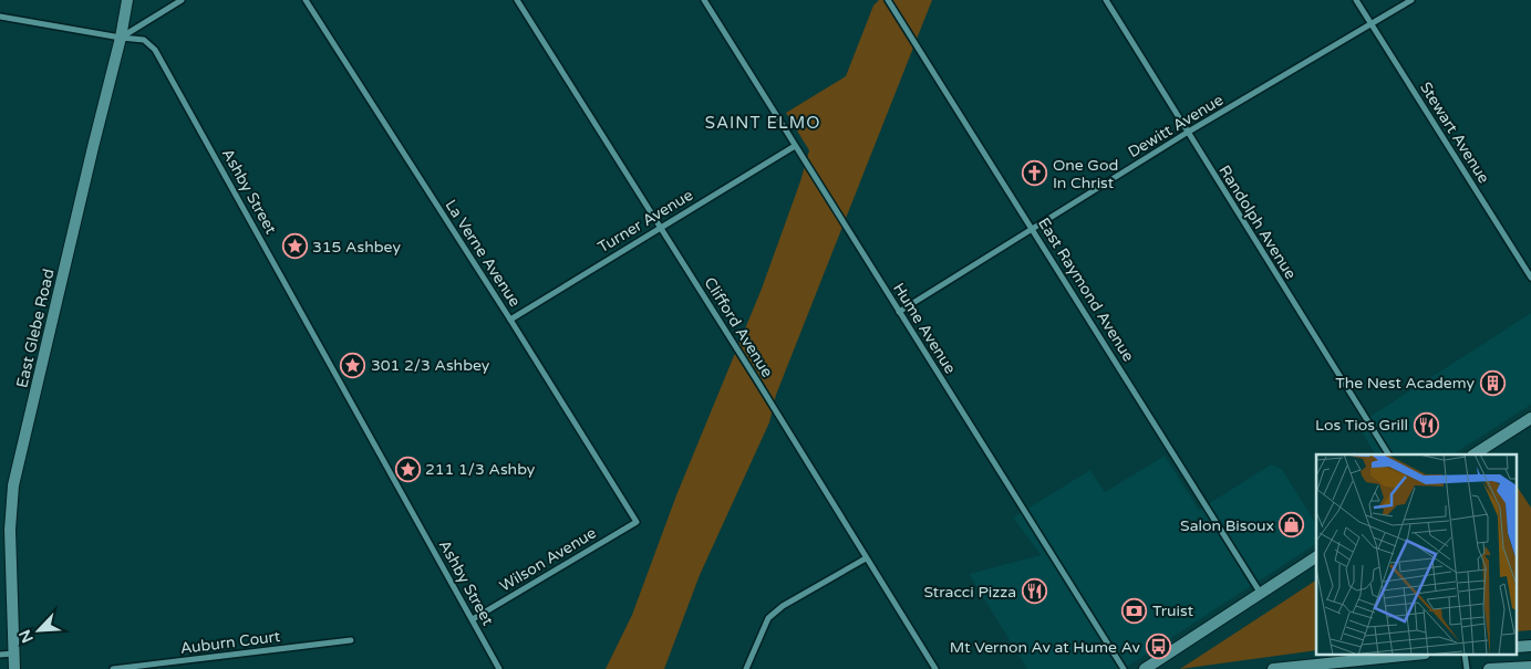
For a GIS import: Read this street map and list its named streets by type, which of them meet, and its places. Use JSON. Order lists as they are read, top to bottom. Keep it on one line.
{"streets":{"main road":["East Glebe Road"],"street":["Dewitt Avenue","Stewart Avenue","Ashby Street","Turner Avenue","Randolph Avenue","La Verne Avenue","East Raymond Avenue","Clifford Avenue","Hume Avenue","Wilson Avenue","Auburn Court"]},"crossings":[["Dewitt Avenue","Stewart Avenue"],["Dewitt Avenue","Randolph Avenue"],["Dewitt Avenue","East Raymond Avenue"],["Dewitt Avenue","Hume Avenue"],["Ashby Street","East Glebe Road"],["Ashby Street","Wilson Avenue"],["Turner Avenue","La Verne Avenue"],["Turner Avenue","Clifford Avenue"],["Turner Avenue","Hume Avenue"],["La Verne Avenue","Wilson Avenue"]],"districts":["SAINT ELMO"],"places":{"church":["One God In Christ"],"place":["315 Ashbey","301 2/3 Ashbey","211 1/3 Ashby"],"building":["The Nest Academy"],"restaurant":["Los Tios Grill","Stracci Pizza"],"shop":["Salon Bisoux"],"bank":["Truist"],"bus stop":["Mt Vernon Av at Hume Av"]},"north":"bottom left"}
